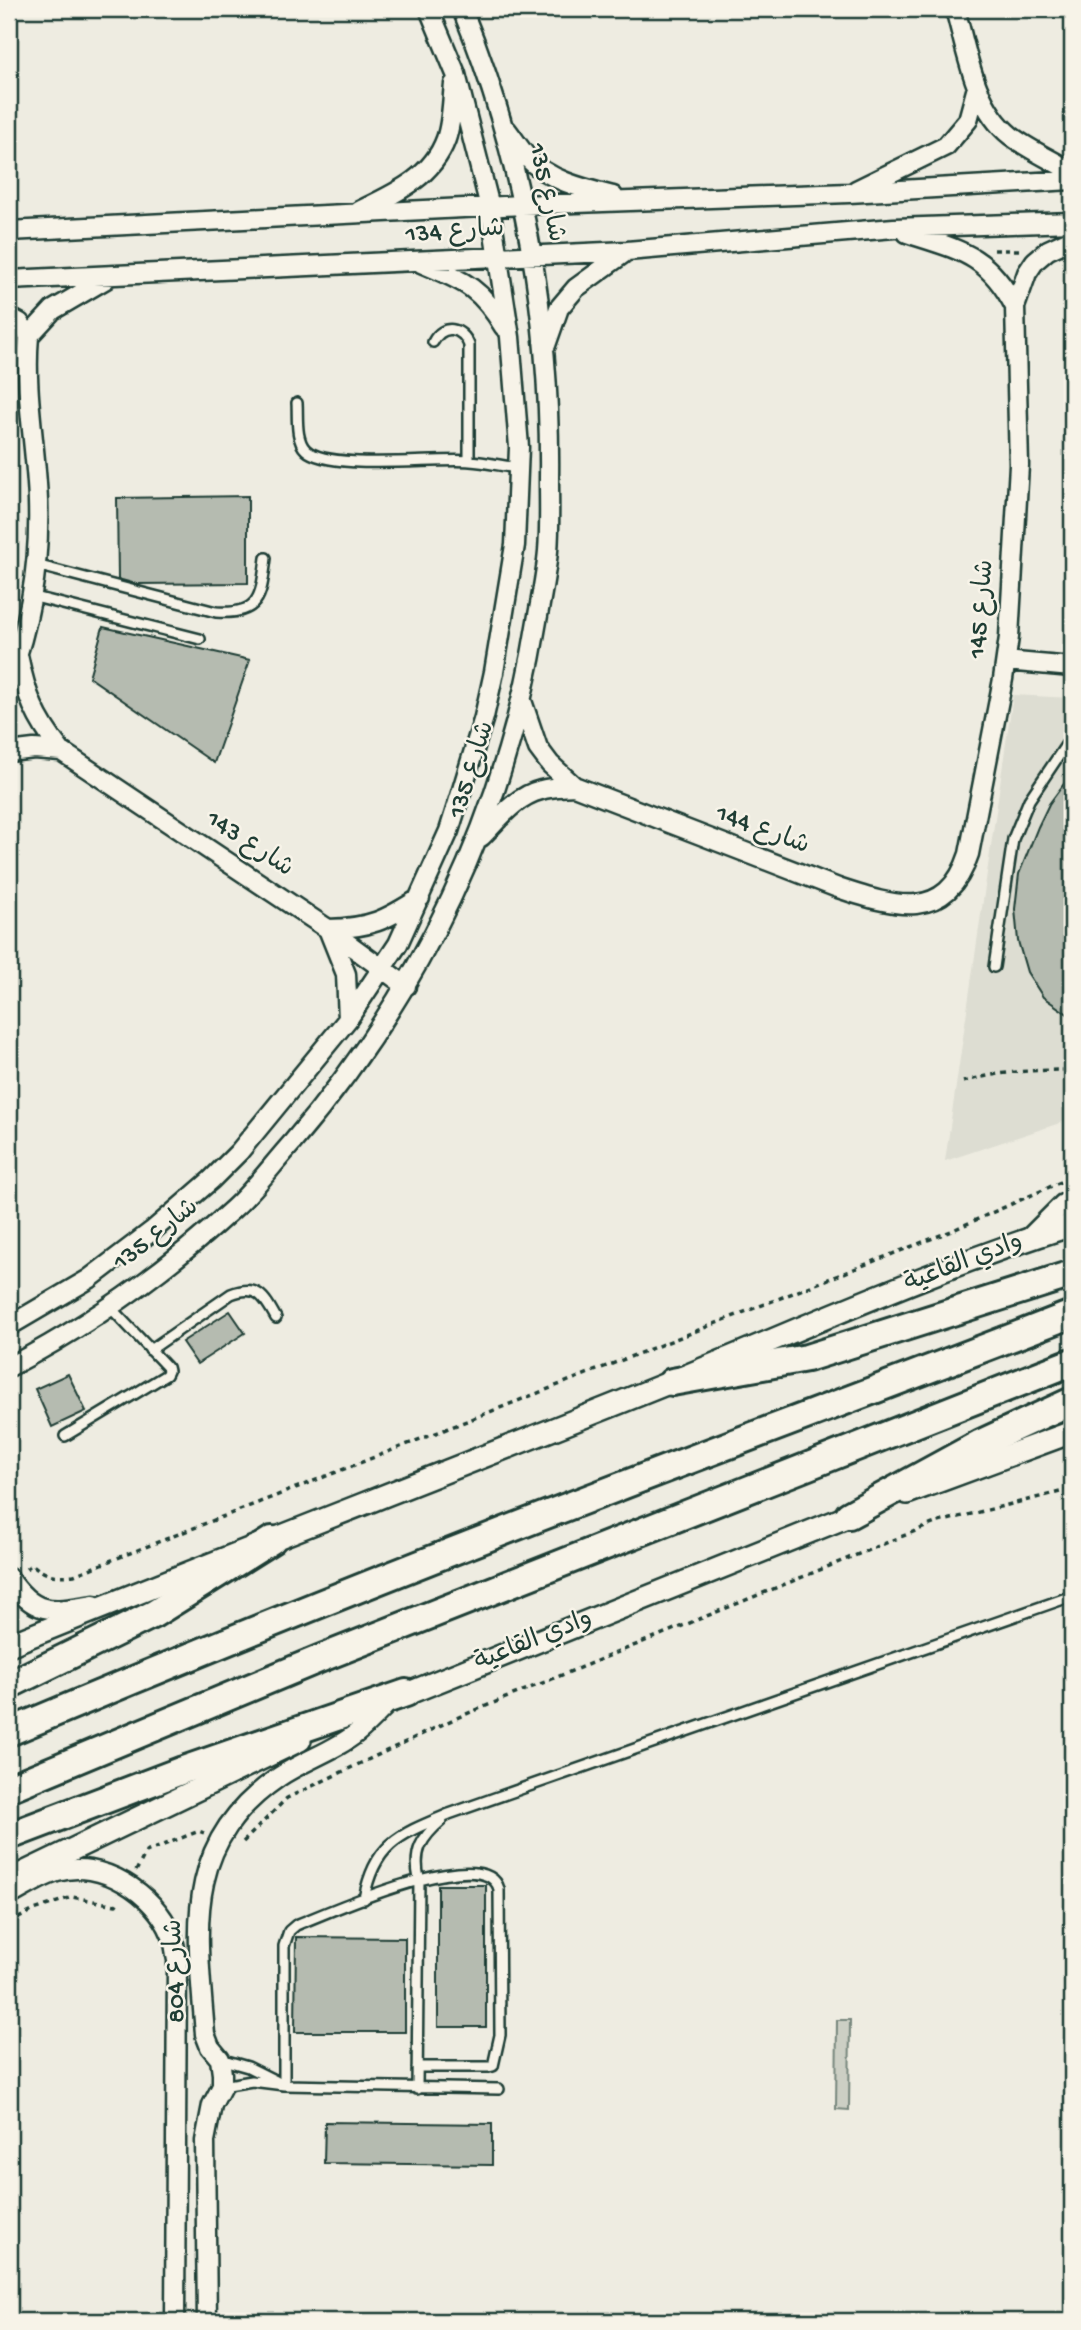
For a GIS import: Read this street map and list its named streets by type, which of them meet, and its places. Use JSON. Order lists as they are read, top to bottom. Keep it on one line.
{"streets":{"street":["شارع 135","شارع 134","شارع 145","شارع 144","شارع 143","وادي القاعية","شارع 804"]},"crossings":[["شارع 135","شارع 134"],["شارع 135","شارع 144"],["شارع 135","شارع 143"],["شارع 145","شارع 144"],["وادي القاعية","شارع 804"]]}
